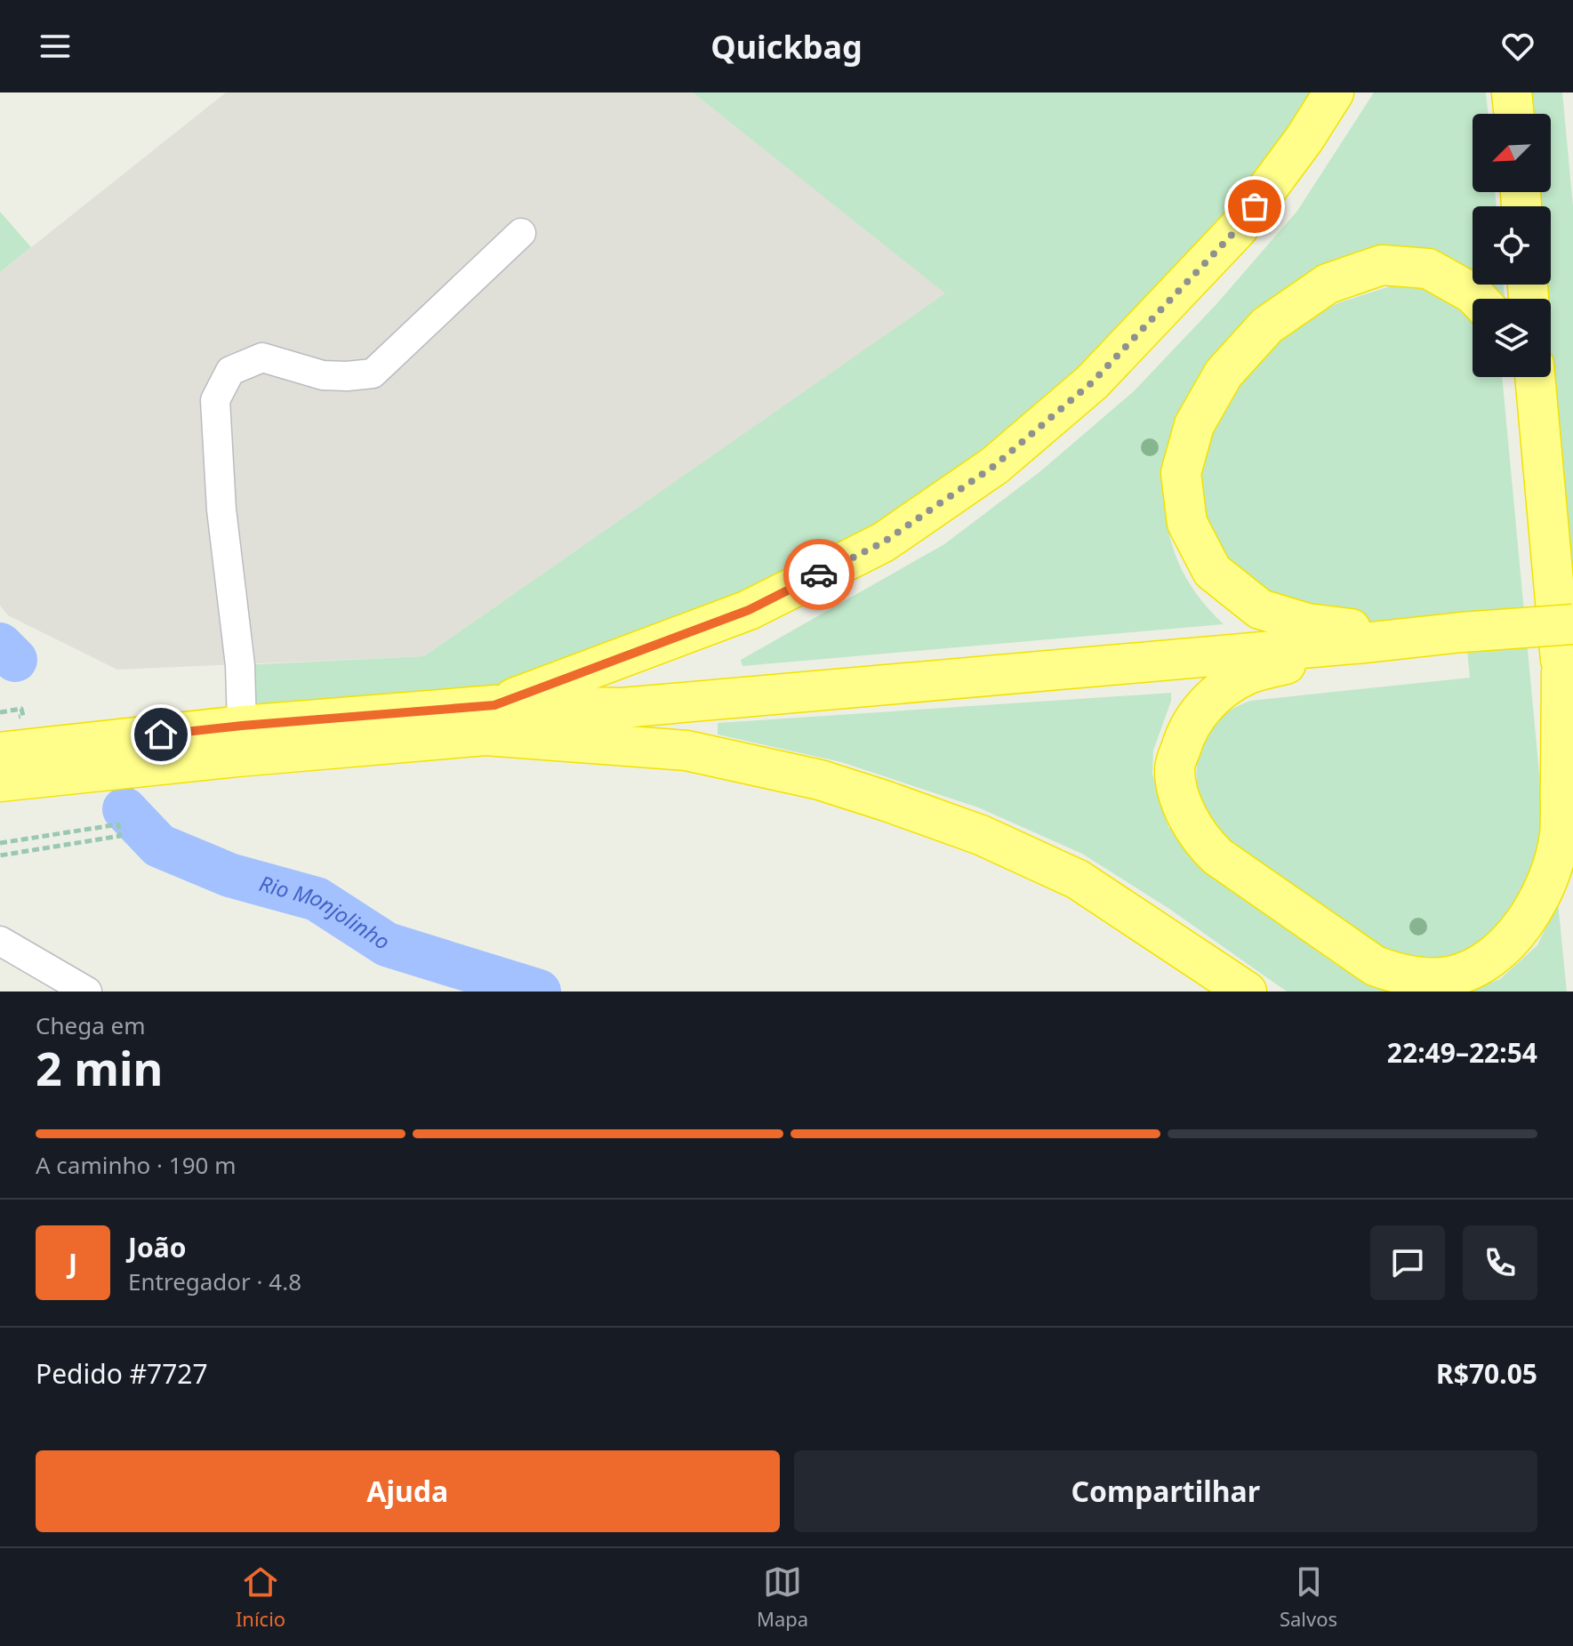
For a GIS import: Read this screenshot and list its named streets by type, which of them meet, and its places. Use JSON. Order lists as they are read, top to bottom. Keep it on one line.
{"water":["Rio Monjolinho"],"north":"bottom left","page":{"header":"Quickbag","heading":["2 min","Chega em","22:49–22:54"],"panel":["João","Entregador · 4.8","Pedido #7727","R$70.05"],"bar":"A caminho · 190 m","round":"J","buttons":["Ajuda","Compartilhar"],"tabs":["Início","Mapa","Salvos"]}}
